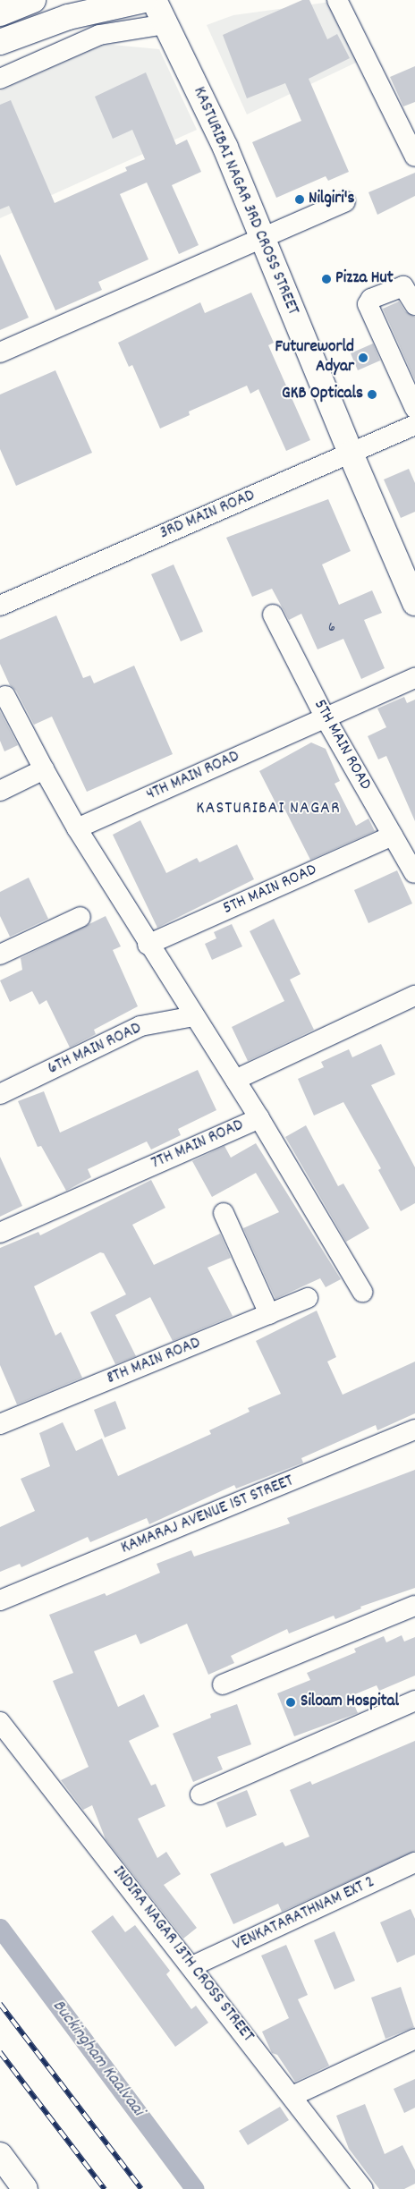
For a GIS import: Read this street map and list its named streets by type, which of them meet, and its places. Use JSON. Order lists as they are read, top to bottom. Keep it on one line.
{"streets":{"street":["KASTURIBAI NAGAR 3RD CROSS STREET","3RD MAIN ROAD","5TH MAIN ROAD","4TH MAIN ROAD","6TH MAIN ROAD","7TH MAIN ROAD","8TH MAIN ROAD","KAMARAJ AVENUE 1ST STREET","VENKATARATHNAM EXT 2","INDIRA NAGAR 13TH CROSS STREET"]},"crossings":[["KASTURIBAI NAGAR 3RD CROSS STREET","3RD MAIN ROAD"],["5TH MAIN ROAD","4TH MAIN ROAD"],["VENKATARATHNAM EXT 2","INDIRA NAGAR 13TH CROSS STREET"]],"districts":["KASTURIBAI NAGAR"],"water":["Buckingham Kaalvaai"],"places":["Nilgiri's","Pizza Hut","Futureworld Adyar","GKB Opticals","Siloam Hospital"],"house_numbers":["6"]}
